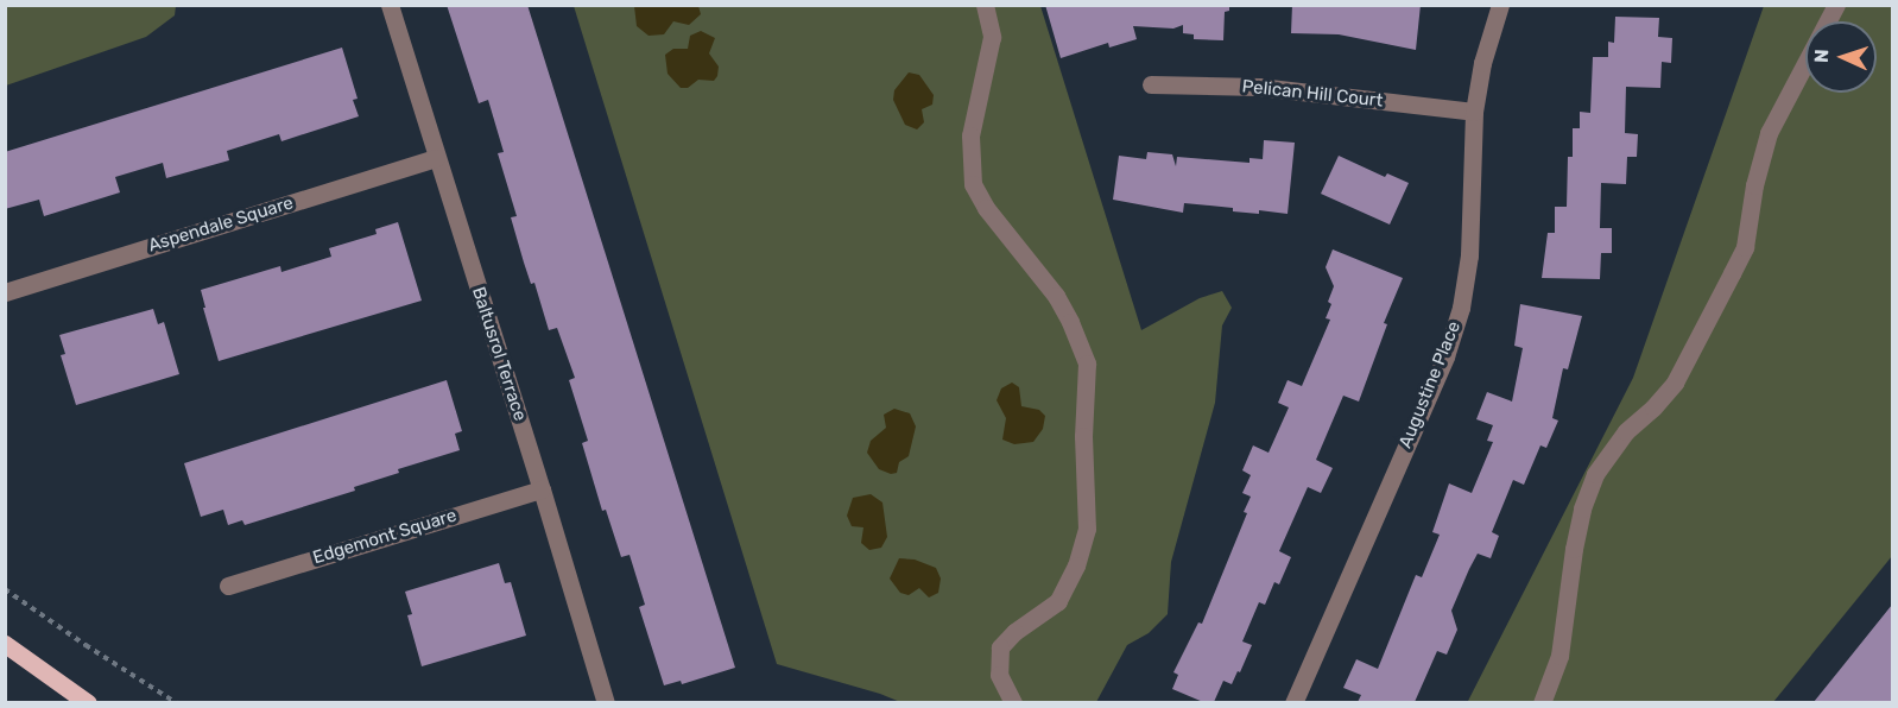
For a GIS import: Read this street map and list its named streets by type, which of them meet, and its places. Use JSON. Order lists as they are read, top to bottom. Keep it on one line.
{"streets":{"street":["Pelican Hill Court","Aspendale Square","Baltusrol Terrace","Augustine Place","Edgemont Square"]},"crossings":[["Pelican Hill Court","Augustine Place"],["Aspendale Square","Baltusrol Terrace"],["Baltusrol Terrace","Edgemont Square"]],"north":"left"}
